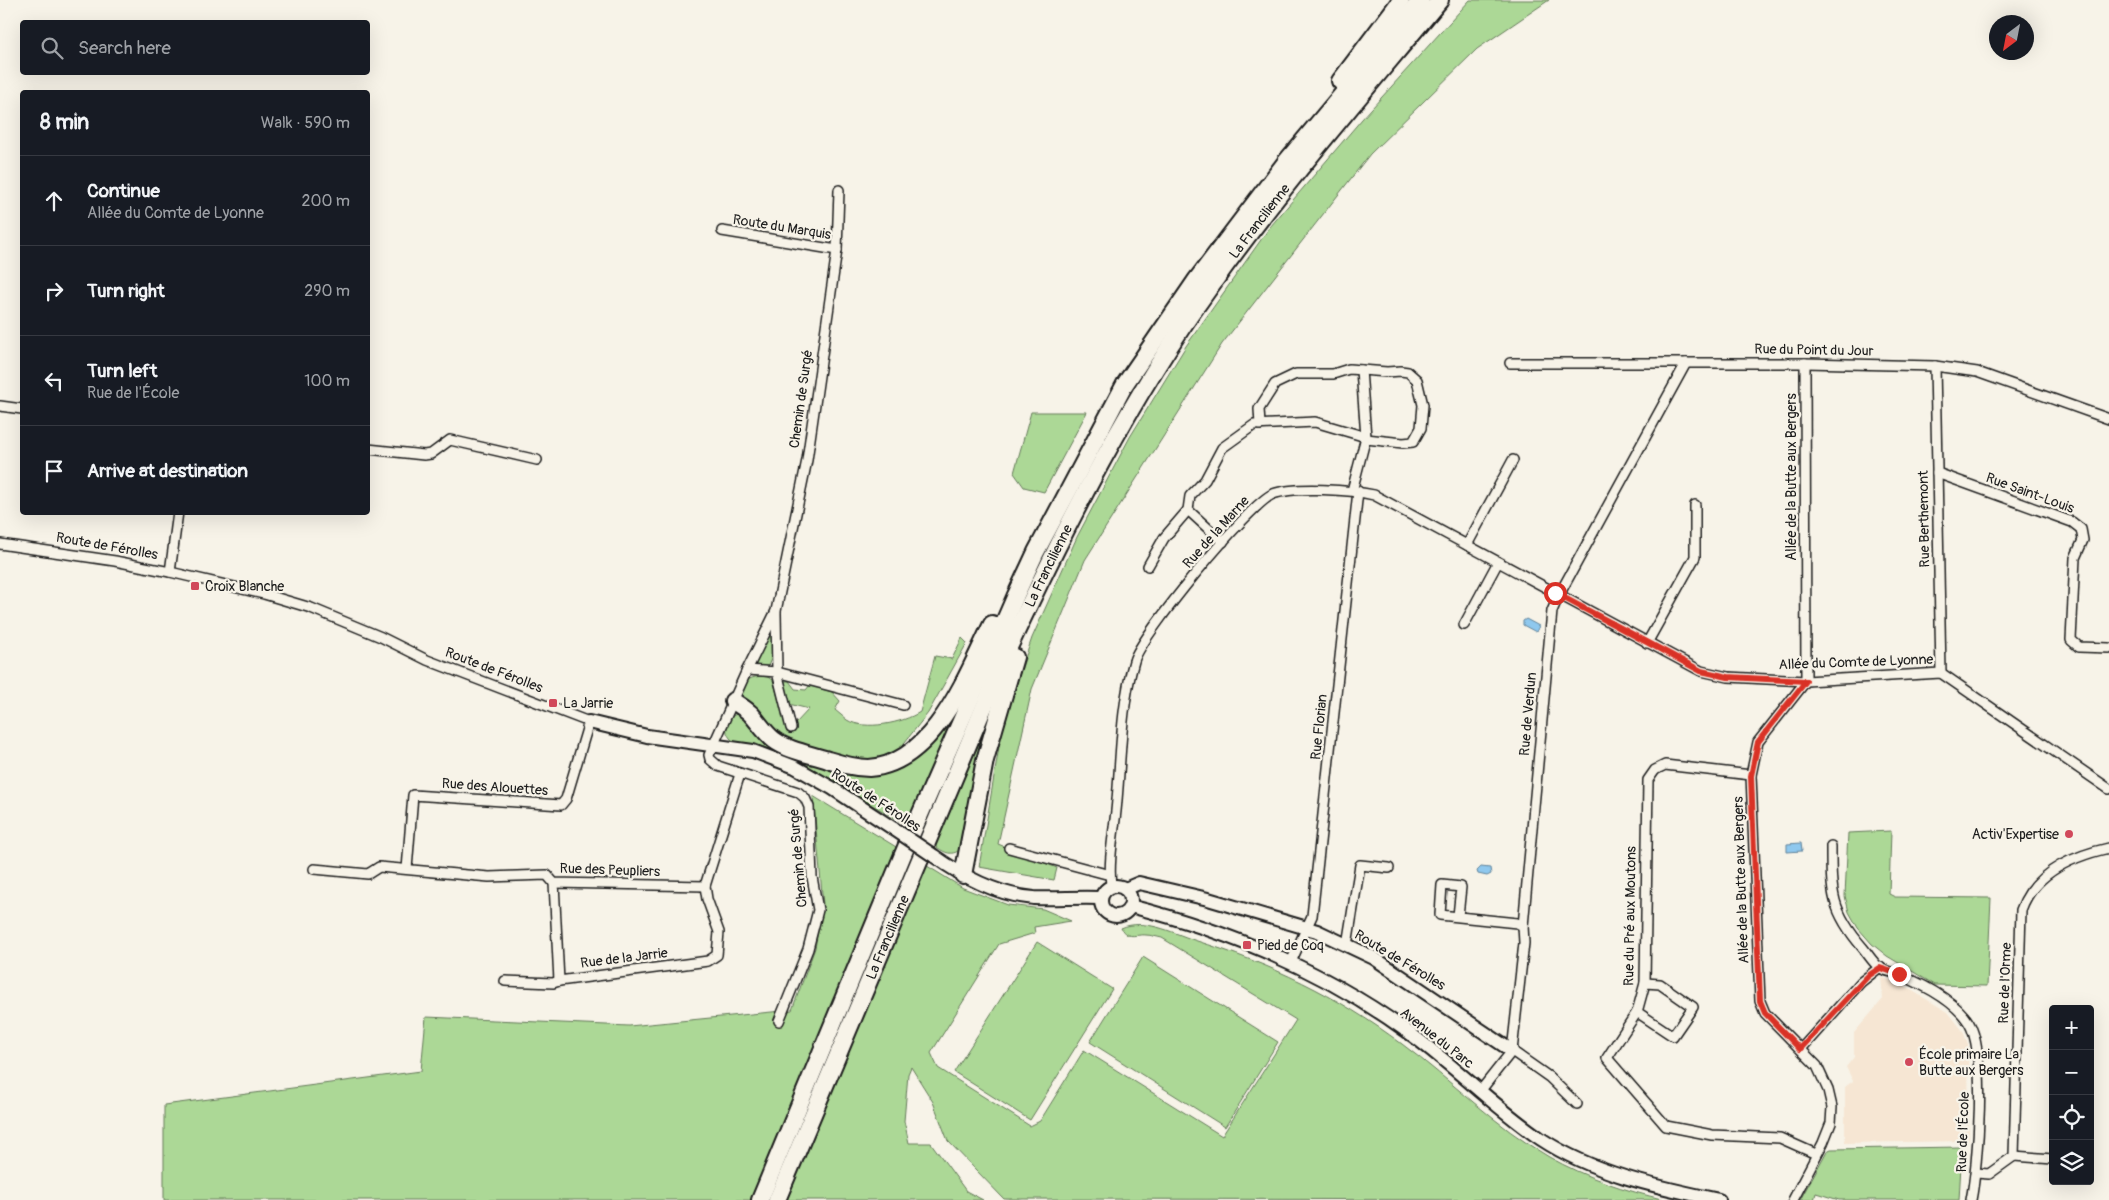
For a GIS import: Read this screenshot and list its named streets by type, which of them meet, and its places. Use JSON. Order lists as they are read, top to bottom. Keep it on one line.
{"streets":{"highway":["La Francilienne"],"street":["Route du Marquis","Rue du Point du Jour","Chemin de Surgé","Allée de la Butte aux Bergers","Rue Saint-Louis","Rue Berthemont","Rue de la Marne","Route de Férolles","Allée du Comte de Lyonne","Rue de Verdun","Rue Florian","Rue des Alouettes","Rue des Peupliers","Rue du Pré aux Moutons","Rue de la Jarrie","Rue de l'Orme","Avenue du Parc","Rue de l'École"]},"crossings":[["Route du Marquis","Chemin de Surgé"],["Rue du Point du Jour","Allée de la Butte aux Bergers"],["Rue du Point du Jour","Rue Berthemont"],["Rue du Point du Jour","Rue de Verdun"],["Chemin de Surgé","Route de Férolles"],["Allée de la Butte aux Bergers","Allée du Comte de Lyonne"],["Allée de la Butte aux Bergers","Rue du Pré aux Moutons"],["Rue Saint-Louis","Rue Berthemont"],["Rue Berthemont","Allée du Comte de Lyonne"],["Rue de la Marne","Route de Férolles"],["Rue de la Marne","Allée du Comte de Lyonne"],["Rue de la Marne","Rue de Verdun"],["Rue de la Marne","Rue Florian"],["Rue de la Marne","Avenue du Parc"],["Route de Férolles","Rue de Verdun"],["Route de Férolles","Rue Florian"],["Route de Férolles","Rue des Alouettes"],["Route de Férolles","Avenue du Parc"],["Allée du Comte de Lyonne","Rue de Verdun"],["Rue Florian","Avenue du Parc"],["Rue des Alouettes","Rue des Peupliers"],["Rue des Peupliers","Rue de la Jarrie"]],"places":{"transit":["Croix Blanche","La Jarrie","Pied de Coq"],"other":["Activ'Expertise","École primaire La Butte aux Bergers"]},"north":"bottom left","page":{"search":"Search here","heading":["8 min","Walk · 590 m"],"list":[["Continue","Allée du Comte de Lyonne","200 m"],["Turn right","290 m"],["Turn left","Rue de l'École","100 m"],"Arrive at destination"],"map_buttons":["+","−"]}}
